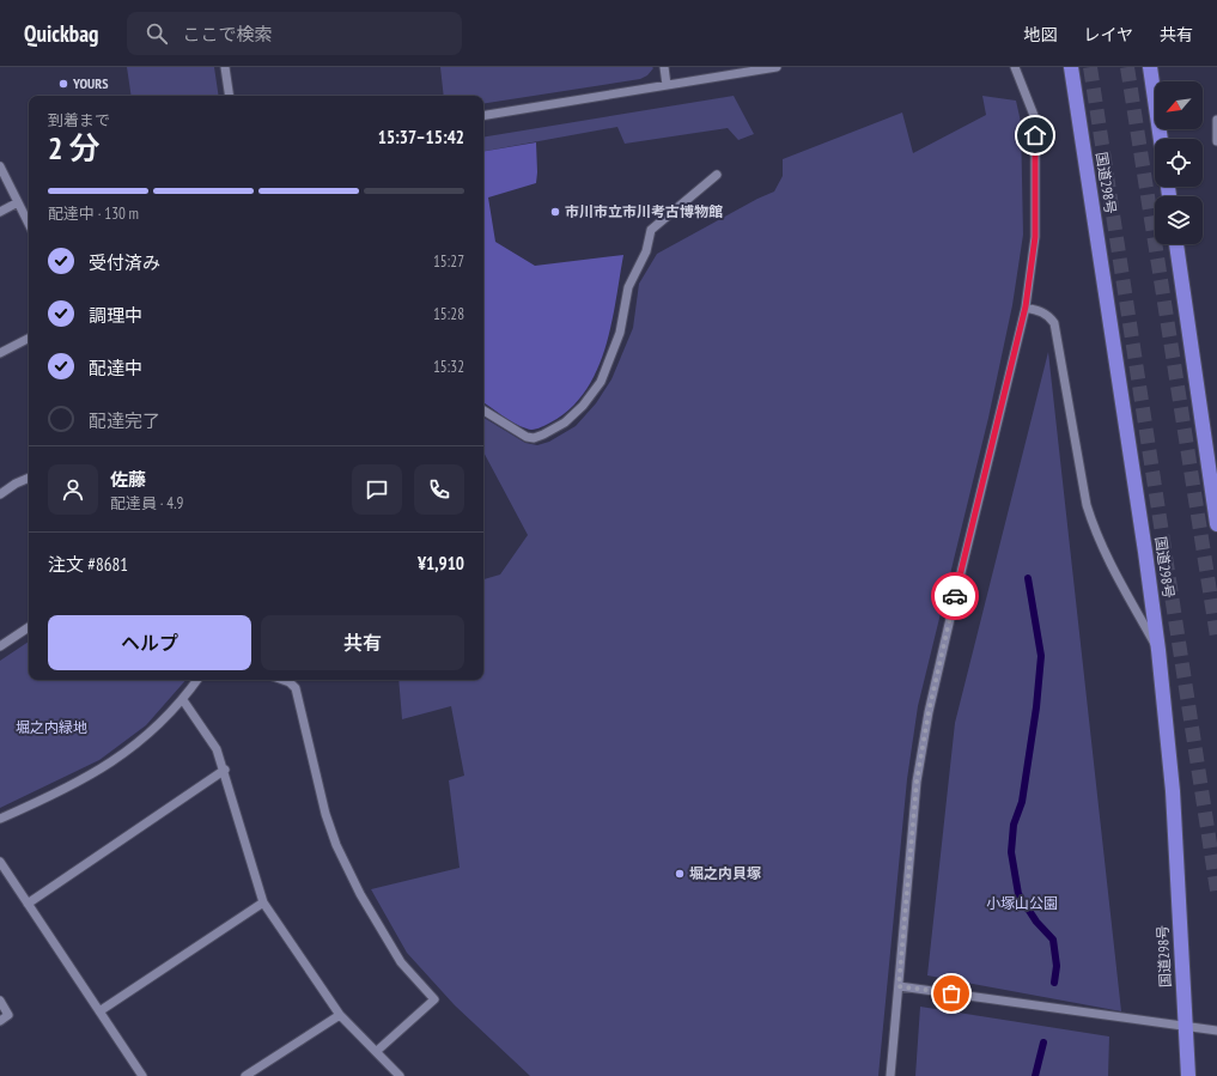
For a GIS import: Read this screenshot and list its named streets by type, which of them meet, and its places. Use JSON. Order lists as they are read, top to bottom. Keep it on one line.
{"streets":{"highway":["国道298号"]},"parks":["堀之内緑地","小塚山公園"],"places":["YOURS","市川市立市川考古博物館","堀之内貝塚"],"north":"bottom left","page":{"header":"Quickbag","search":"ここで検索","nav":["地図","レイヤ","共有"],"heading":["2 分","到着まで","15:37–15:42"],"panel":["佐藤","配達員 · 4.9","注文 #8681","¥1,910"],"bar":"配達中 · 130 m","list":[["受付済み","15:27"],["調理中","15:28"],["配達中","15:32"],"配達完了"],"buttons":["ヘルプ","共有"]}}
